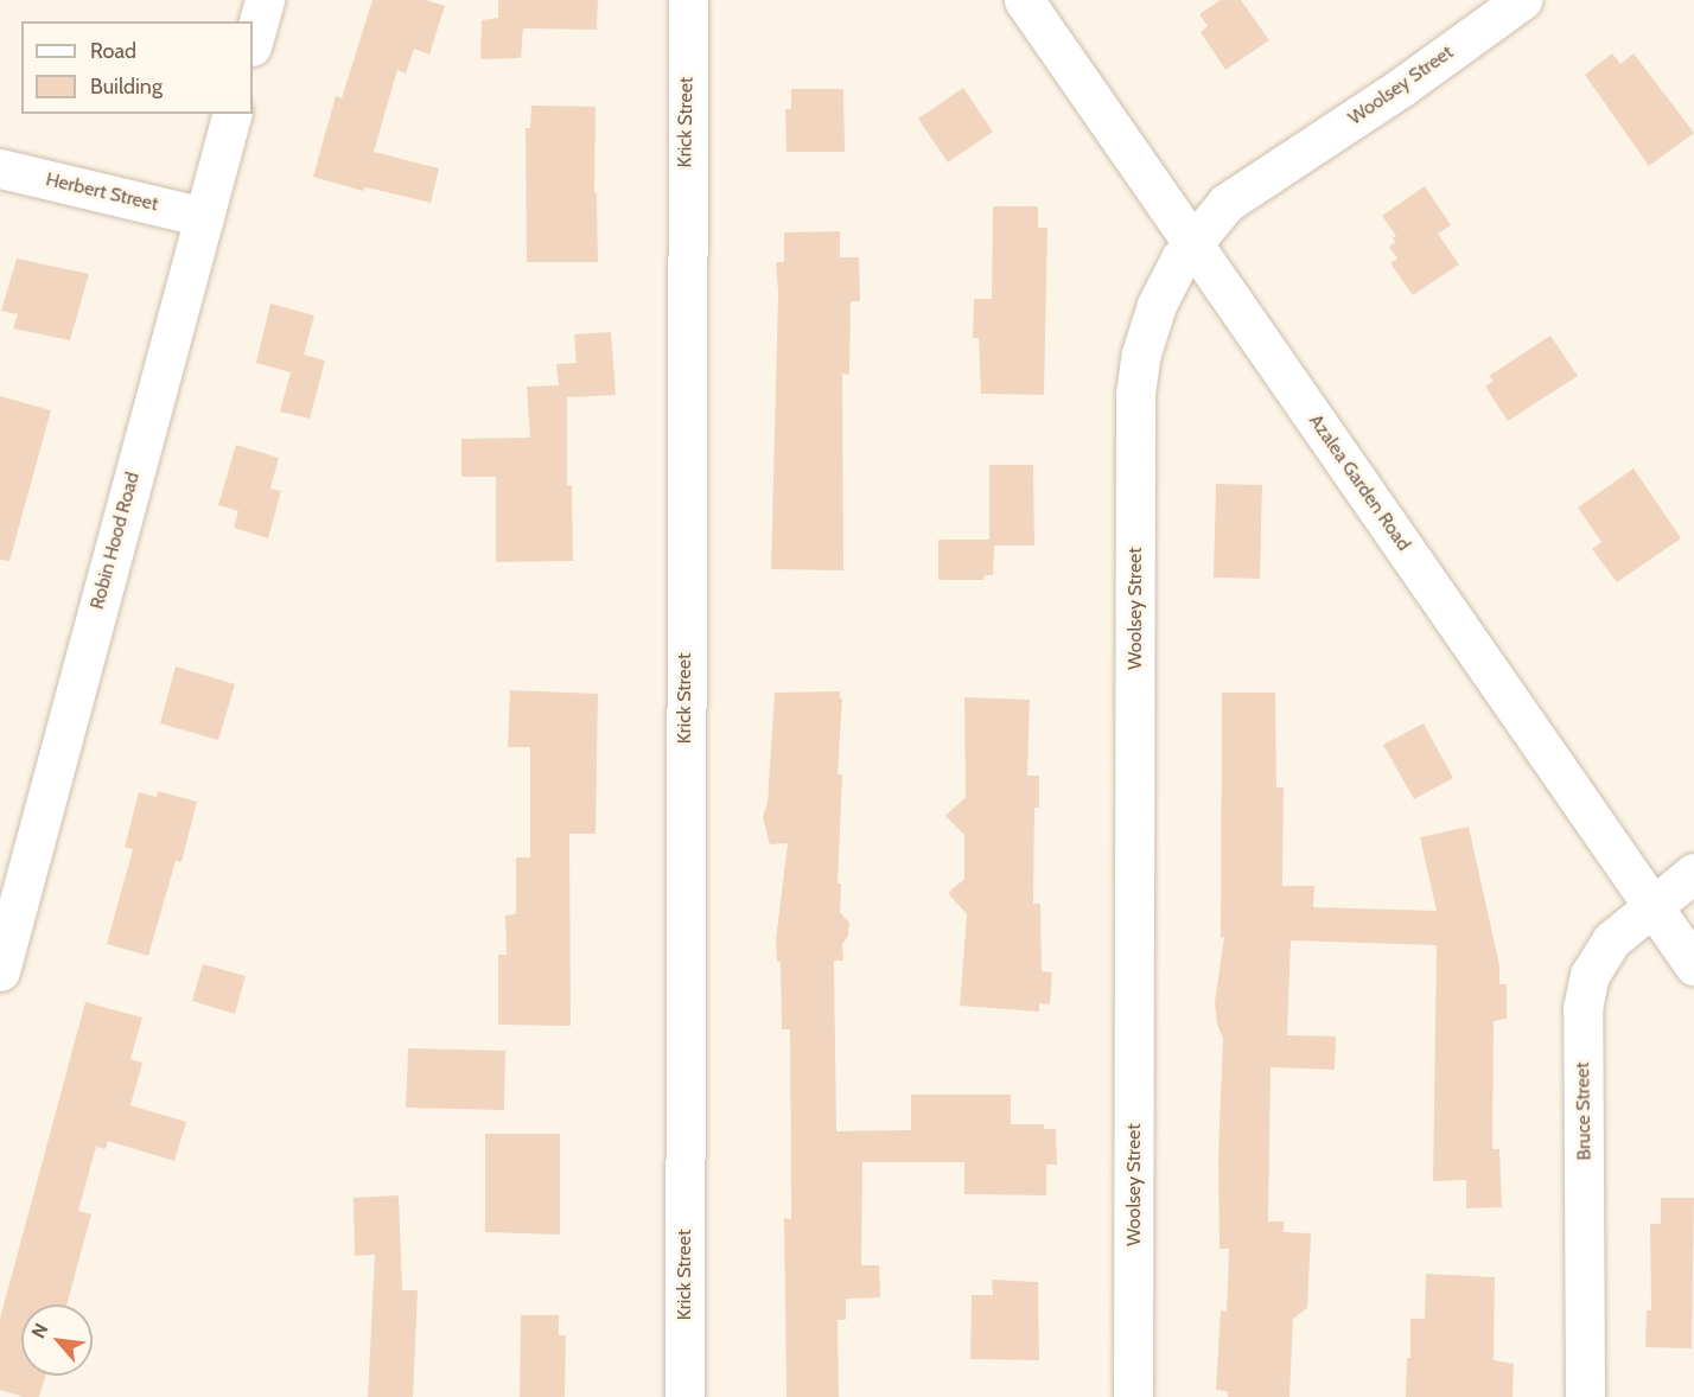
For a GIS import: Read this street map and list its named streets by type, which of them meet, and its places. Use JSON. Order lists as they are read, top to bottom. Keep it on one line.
{"streets":{"street":["Woolsey Street","Krick Street","Herbert Street","Azalea Garden Road","Robin Hood Road","Bruce Street"]},"crossings":[["Woolsey Street","Azalea Garden Road"],["Herbert Street","Robin Hood Road"],["Azalea Garden Road","Bruce Street"]],"legend":["Road","Building"],"north":"top left"}
